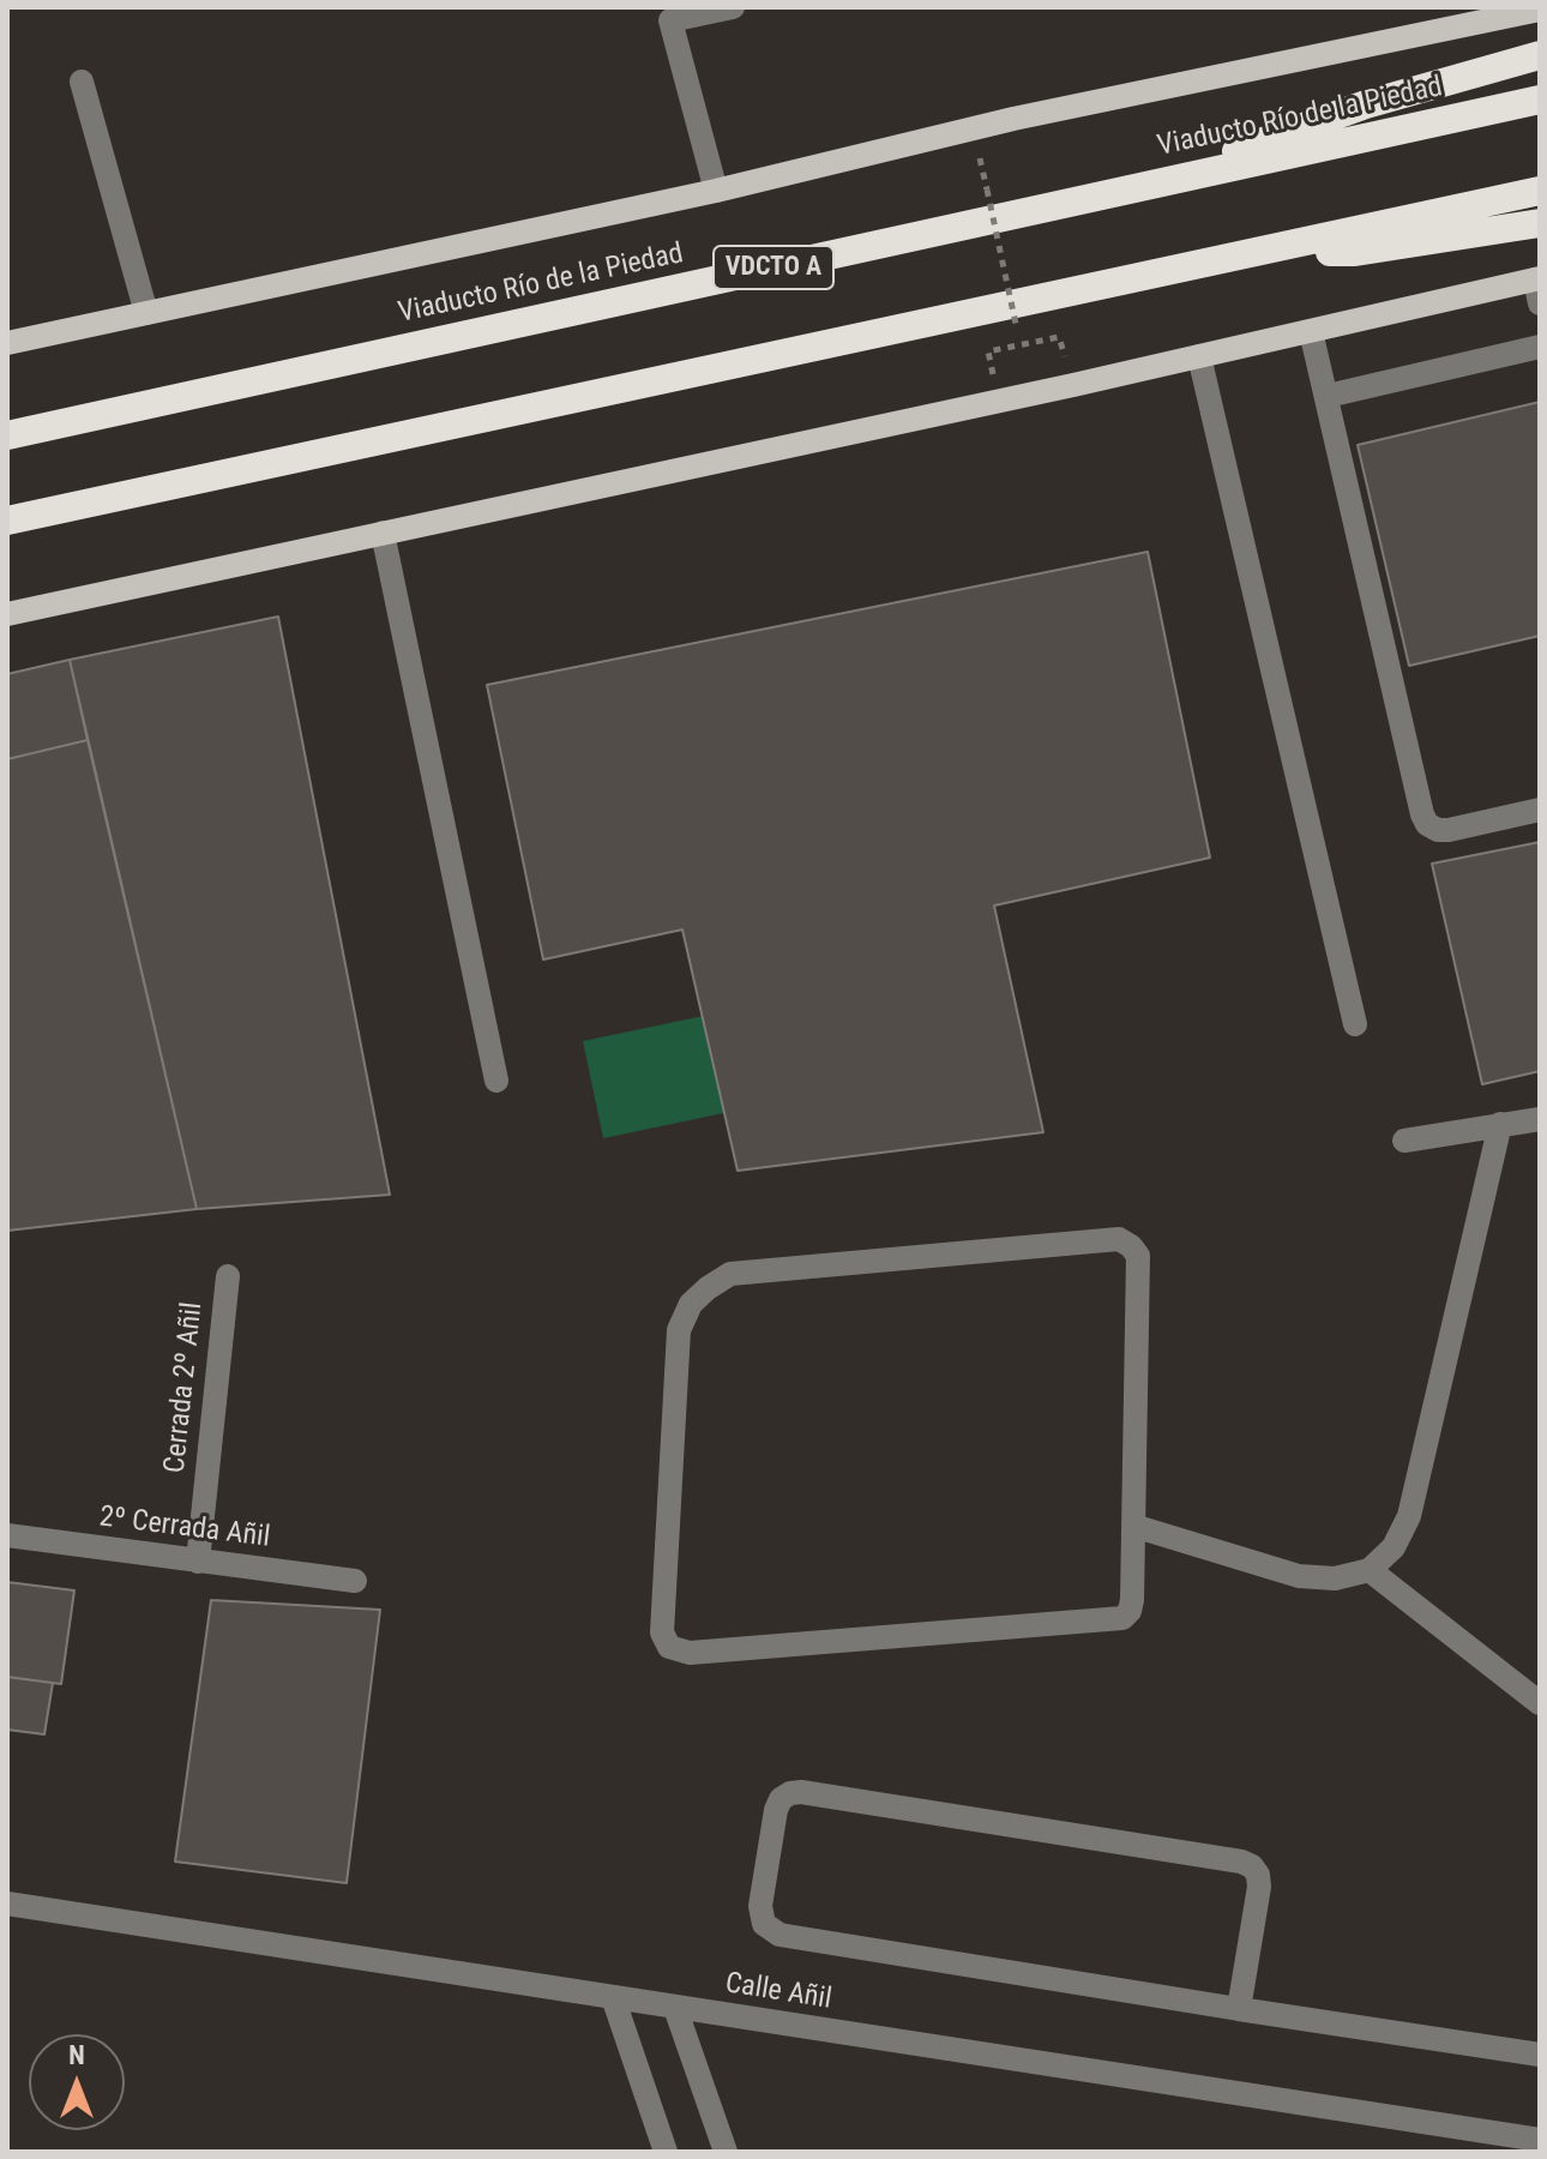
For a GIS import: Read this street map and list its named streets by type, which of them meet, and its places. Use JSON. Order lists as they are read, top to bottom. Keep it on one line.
{"streets":{"highway":["Viaducto Río de la Piedad","VDCTO A"],"street":["Cerrada 2º Añil","2º Cerrada Añil","Calle Añil"]},"crossings":[["Cerrada 2º Añil","2º Cerrada Añil"]],"north":"top"}
